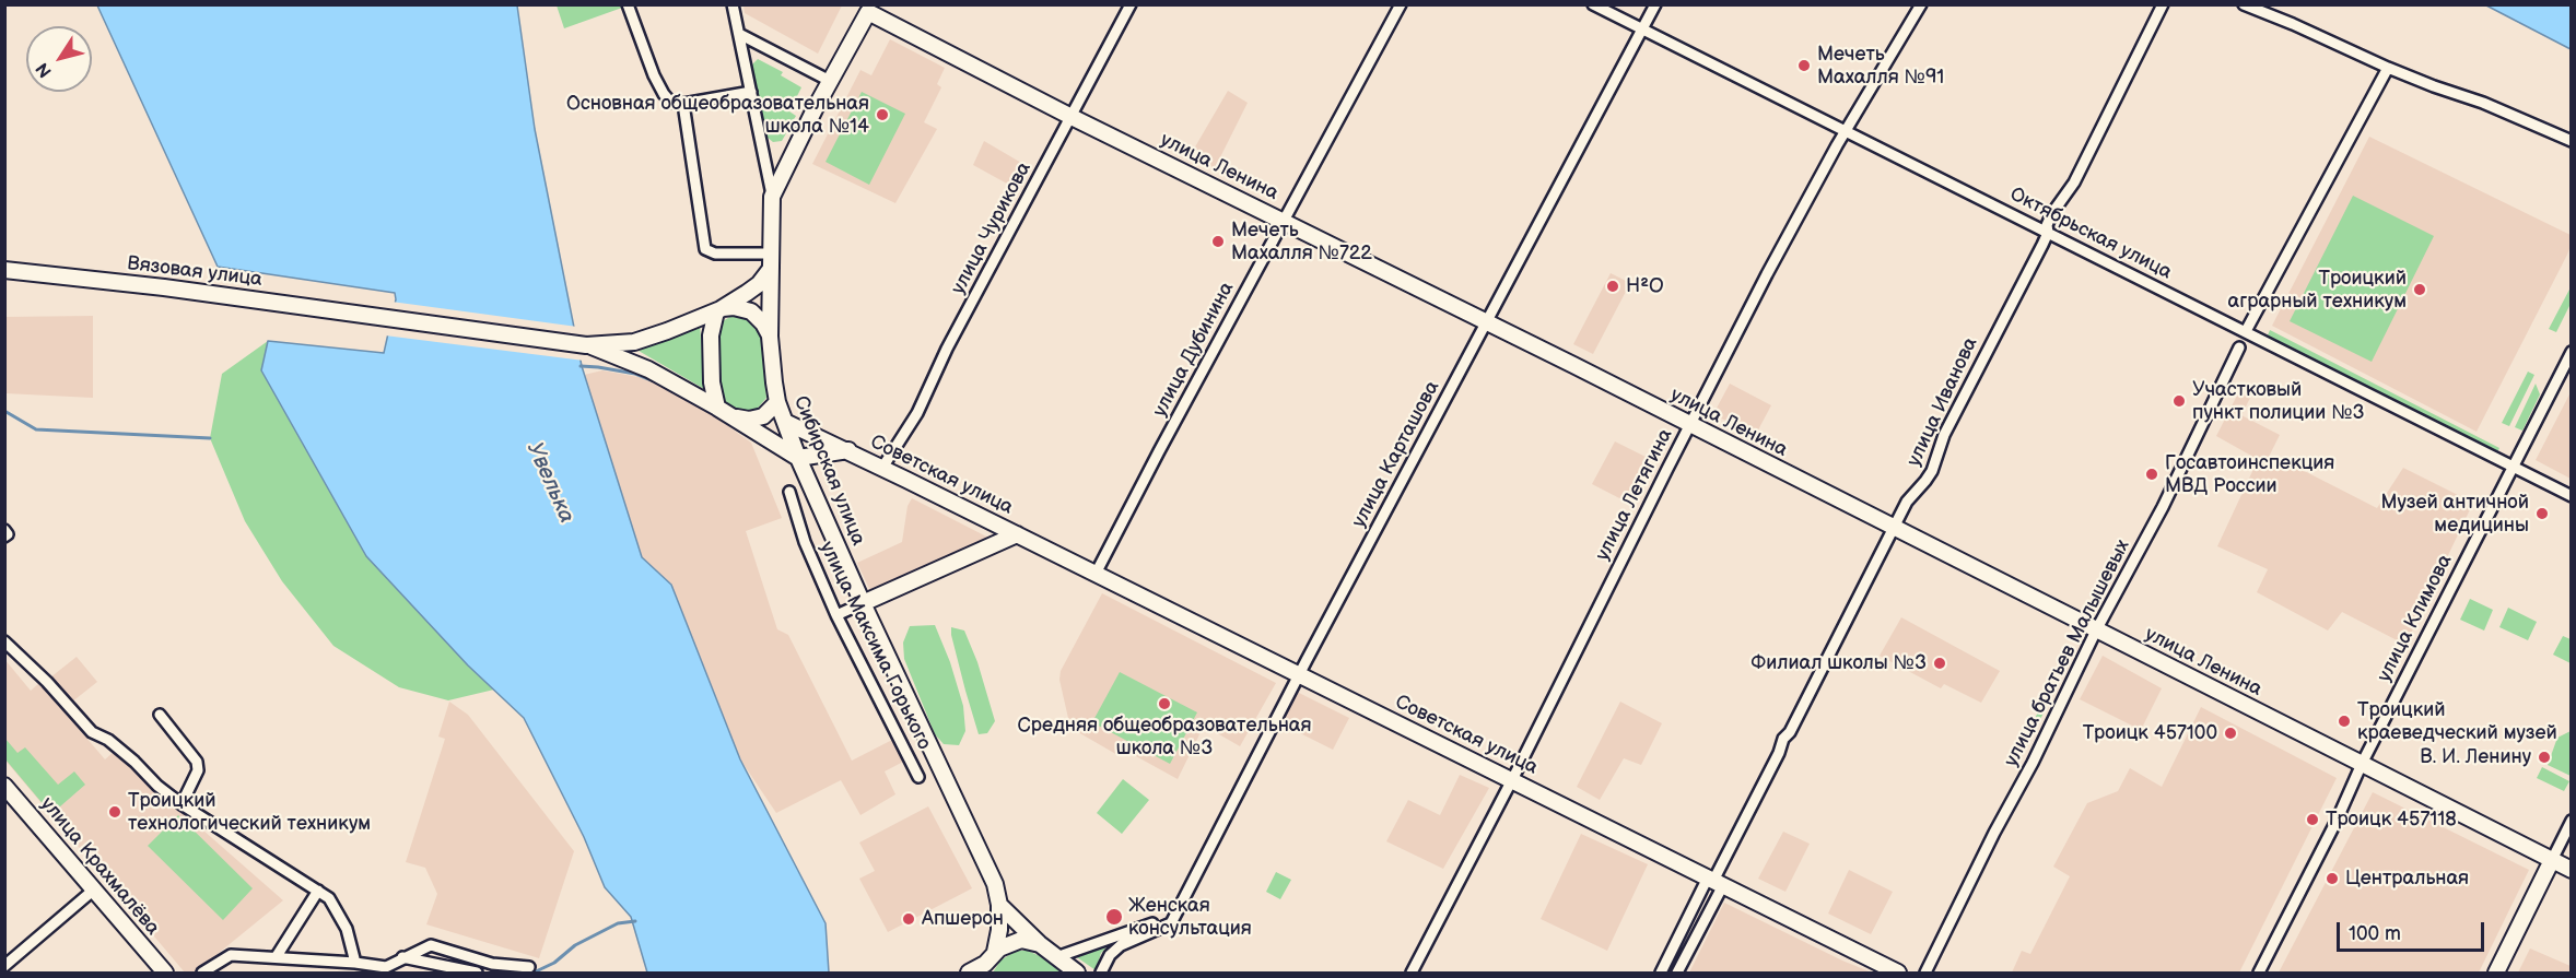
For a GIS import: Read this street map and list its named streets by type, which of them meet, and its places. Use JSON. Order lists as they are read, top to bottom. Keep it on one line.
{"streets":{"street":["улица Ленина","улица Чурикова","Октябрьская улица","Вязовая улица","улица Дубинина","улица Иванова","улица Карташова","Сибирская улица","Советская улица","улица Летягина","улица Климова","улица Максима Горького","улица братьев Малышевых","улица Крахмалёва"]},"crossings":[["улица Ленина","улица Чурикова"],["улица Ленина","улица Дубинина"],["улица Ленина","улица Иванова"],["улица Ленина","улица Карташова"],["улица Ленина","Сибирская улица"],["улица Ленина","улица Летягина"],["улица Ленина","улица Климова"],["улица Ленина","улица братьев Малышевых"],["улица Чурикова","Советская улица"],["Октябрьская улица","улица Иванова"],["Октябрьская улица","улица Карташова"],["Октябрьская улица","улица Летягина"],["Октябрьская улица","улица Климова"],["улица Дубинина","Советская улица"],["улица Иванова","Советская улица"],["улица Карташова","Советская улица"],["Сибирская улица","Советская улица"],["Советская улица","улица Летягина"]],"water":["Увелька"],"places":["Мечеть Махалля №91","Основная общеобразовательная школа №14","Мечеть Махалля №722","H²O","Троицкий аграрный техникум","Участковый пункт полиции №3","Госавтоинспекция МВД России","Музей античной медицины","Филиал школы №3","Средняя общеобразовательная школа №3","Троицкий краеведческий музей","Троицк 457100","В. И. Ленину","Троицкий технологический техникум","Троицк 457118","Центральная","Женская консультация","Апшерон"],"scale_bar":"100 m","north":"bottom left"}
